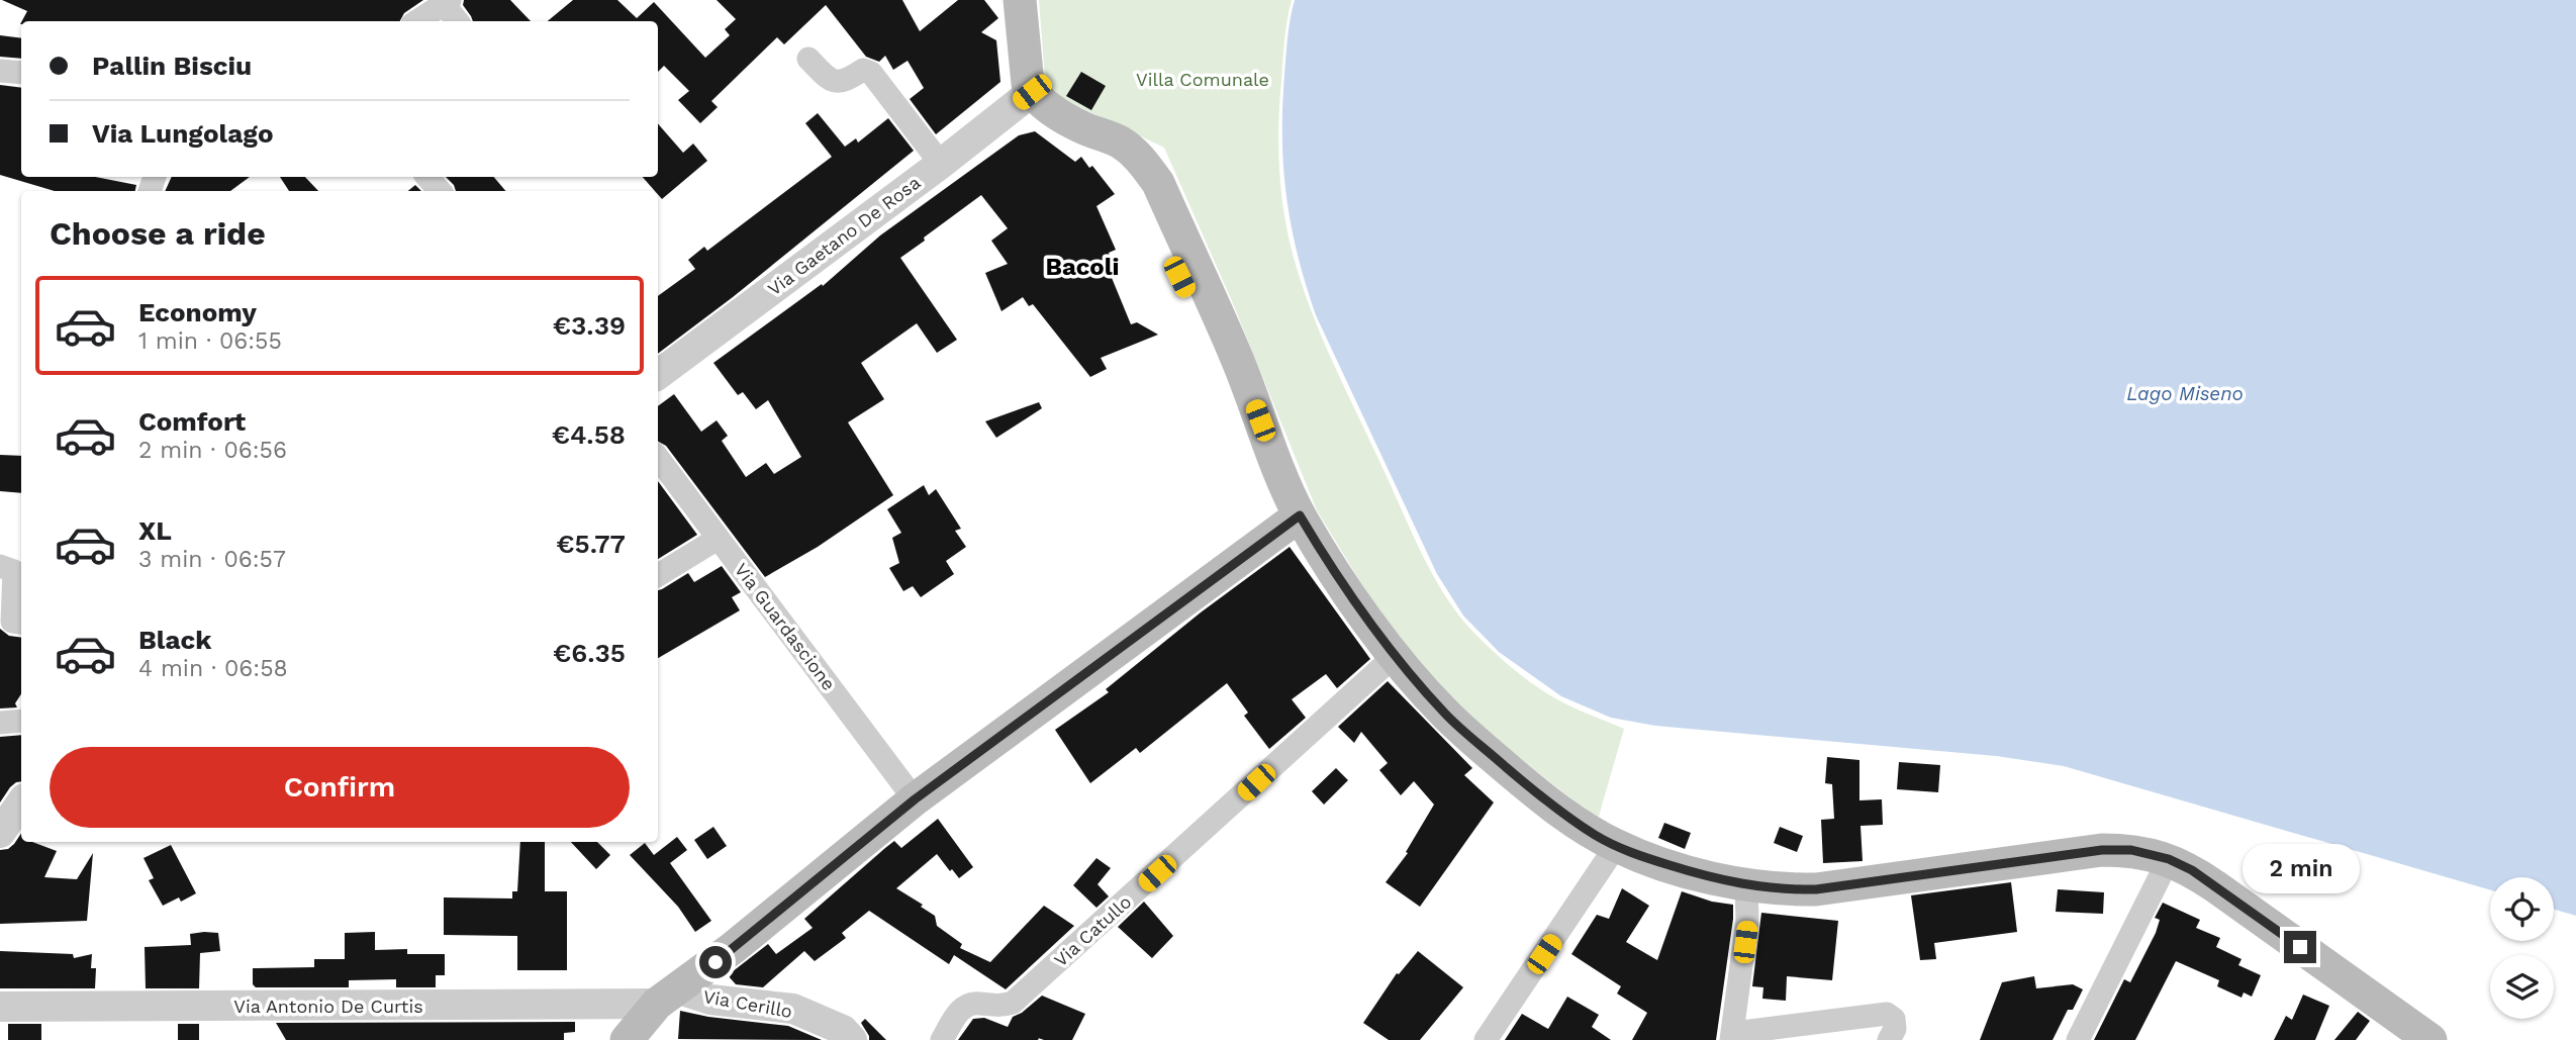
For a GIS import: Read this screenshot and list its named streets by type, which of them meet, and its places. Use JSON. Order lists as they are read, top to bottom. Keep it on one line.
{"streets":{"street":["Via Gaetano De Rosa","Via Guardascione","Via Catullo","Via Cerillo","Via Antonio De Curtis"]},"crossings":[["Via Cerillo","Via Antonio De Curtis"]],"districts":["Bacoli"],"water":["Lago Miseno"],"parks":["Villa Comunale"],"page":{"banner":["Pallin Bisciu","Via Lungolago"],"heading":"Choose a ride","list":[{"name":"Economy","note":"1 min · 06:55","value":"€3.39"},{"name":"Comfort","note":"2 min · 06:56","value":"€4.58"},{"name":"XL","note":"3 min · 06:57","value":"€5.77"},{"name":"Black","note":"4 min · 06:58","value":"€6.35"}],"buttons":"Confirm","bubble":"2 min"}}
